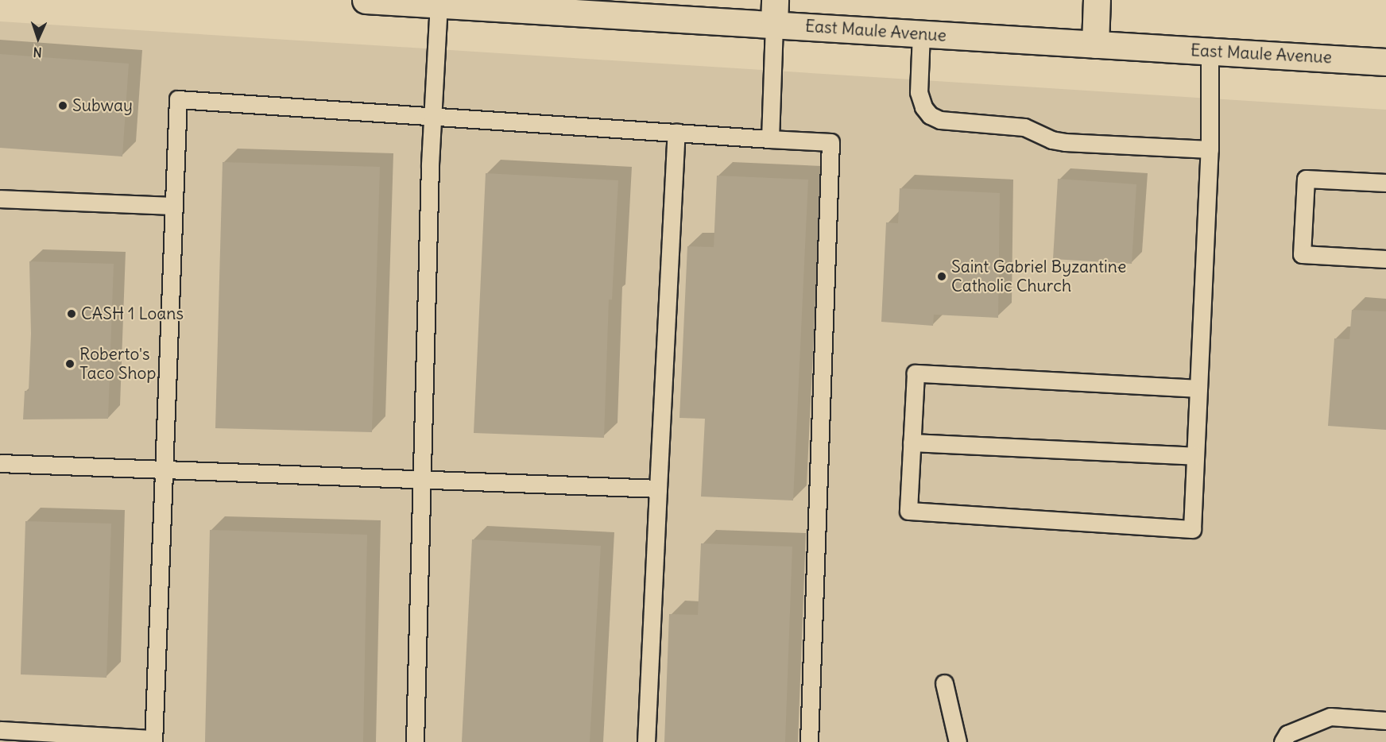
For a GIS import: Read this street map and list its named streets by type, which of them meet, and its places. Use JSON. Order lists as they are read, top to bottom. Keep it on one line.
{"streets":{"street":["East Maule Avenue"]},"places":["Subway","Saint Gabriel Byzantine Catholic Church","CASH 1 Loans","Roberto's Taco Shop"],"north":"bottom"}
